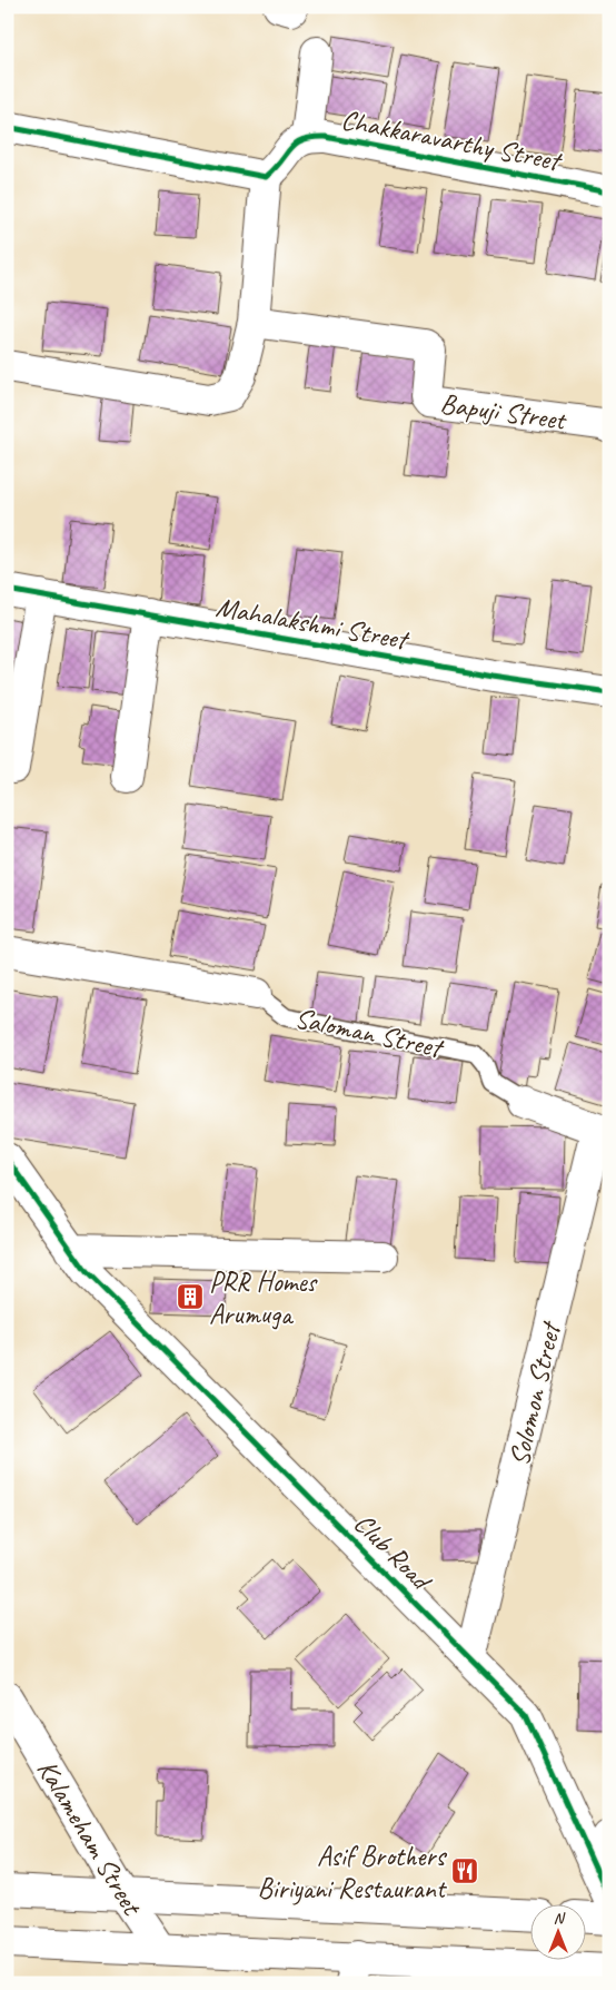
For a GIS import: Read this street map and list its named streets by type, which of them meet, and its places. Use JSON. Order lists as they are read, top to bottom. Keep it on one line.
{"streets":{"street":["Chakkaravarthy Street","Bapuji Street","Mahalakshmi Street","Saloman Street","Solomon Street","Club Road","Kalameham Street"]},"crossings":[["Saloman Street","Solomon Street"],["Solomon Street","Club Road"]],"places":{"building":["PRR Homes Arumuga"],"restaurant":["Asif Brothers Biriyani Restaurant"]},"north":"top"}
